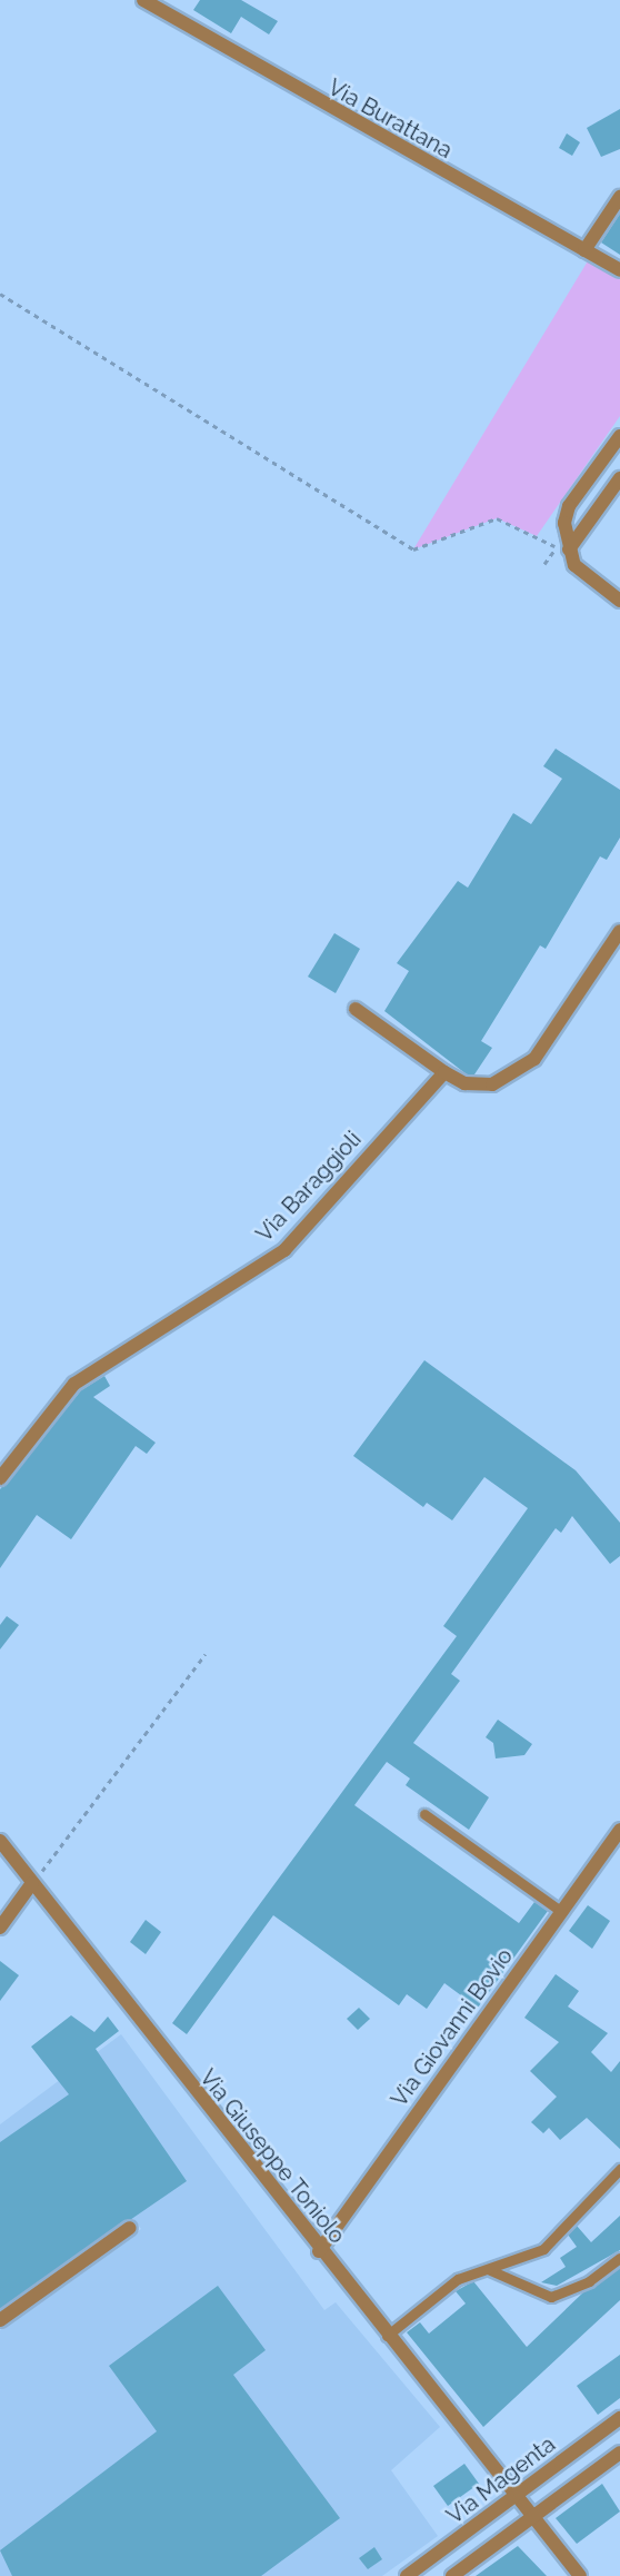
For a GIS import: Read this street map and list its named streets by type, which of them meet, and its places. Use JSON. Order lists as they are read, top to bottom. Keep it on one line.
{"streets":{"street":["Via Burattana","Via Baraggioli","Via Giovanni Bovio","Via Giuseppe Toniolo","Via Magenta"]},"crossings":[["Via Giovanni Bovio","Via Giuseppe Toniolo"],["Via Giuseppe Toniolo","Via Magenta"]]}
